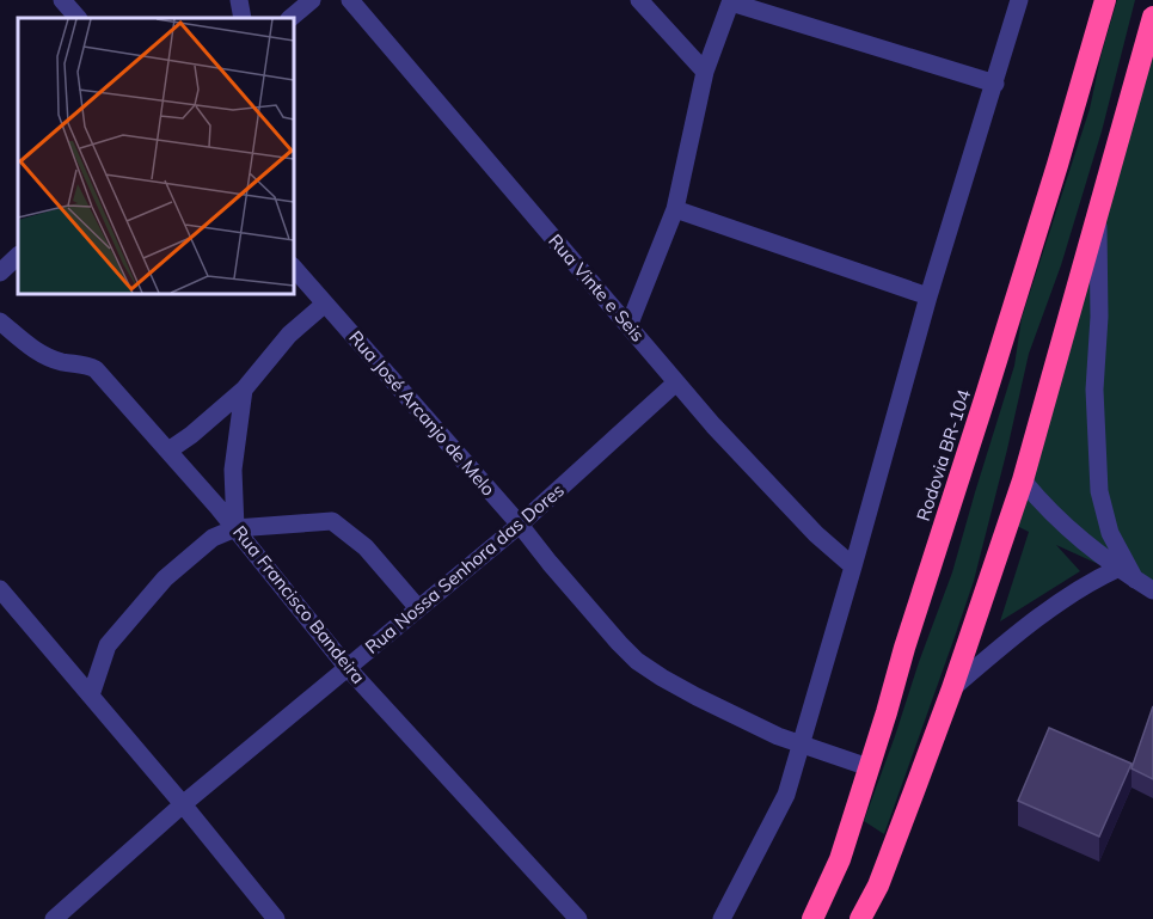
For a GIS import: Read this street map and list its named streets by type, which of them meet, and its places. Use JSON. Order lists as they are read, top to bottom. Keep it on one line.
{"streets":{"highway":["Rodovia BR-104"],"street":["Rua Vinte e Seis","Rua José Arcanjo de Melo","Rua Nossa Senhora das Dores","Rua Francisco Bandeira"]},"crossings":[["Rua Vinte e Seis","Rua Nossa Senhora das Dores"],["Rua José Arcanjo de Melo","Rodovia BR-104"],["Rua José Arcanjo de Melo","Rua Nossa Senhora das Dores"],["Rua Nossa Senhora das Dores","Rua Francisco Bandeira"]]}
